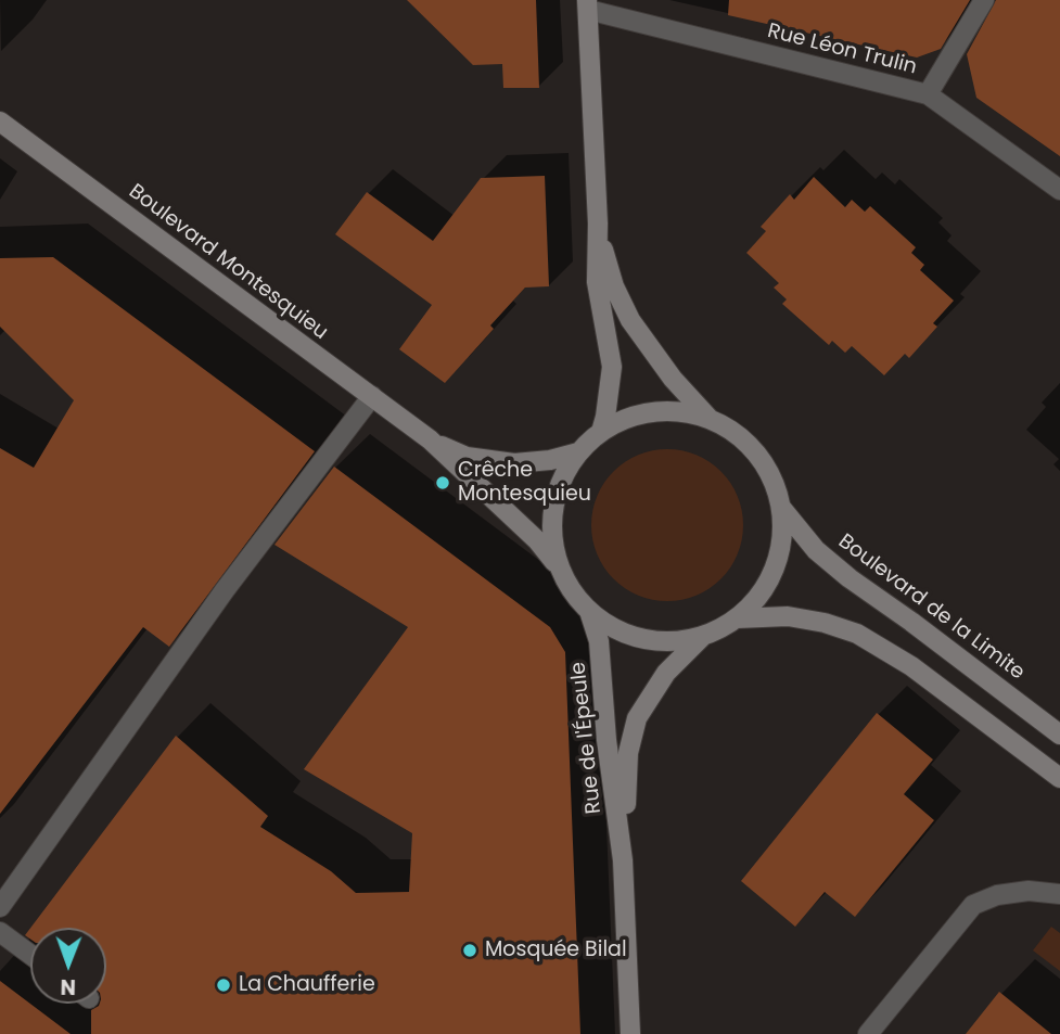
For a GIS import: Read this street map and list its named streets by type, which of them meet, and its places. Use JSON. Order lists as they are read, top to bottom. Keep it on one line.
{"streets":{"main road":["Boulevard Montesquieu","Boulevard de la Limite","Rue de l'Épeule"],"street":["Rue Léon Trulin"]},"crossings":[["Boulevard Montesquieu","Boulevard de la Limite"],["Boulevard Montesquieu","Rue de l'Épeule"],["Boulevard de la Limite","Rue de l'Épeule"]],"places":["Crêche Montesquieu","Mosquée Bilal","La Chaufferie"],"north":"bottom"}
